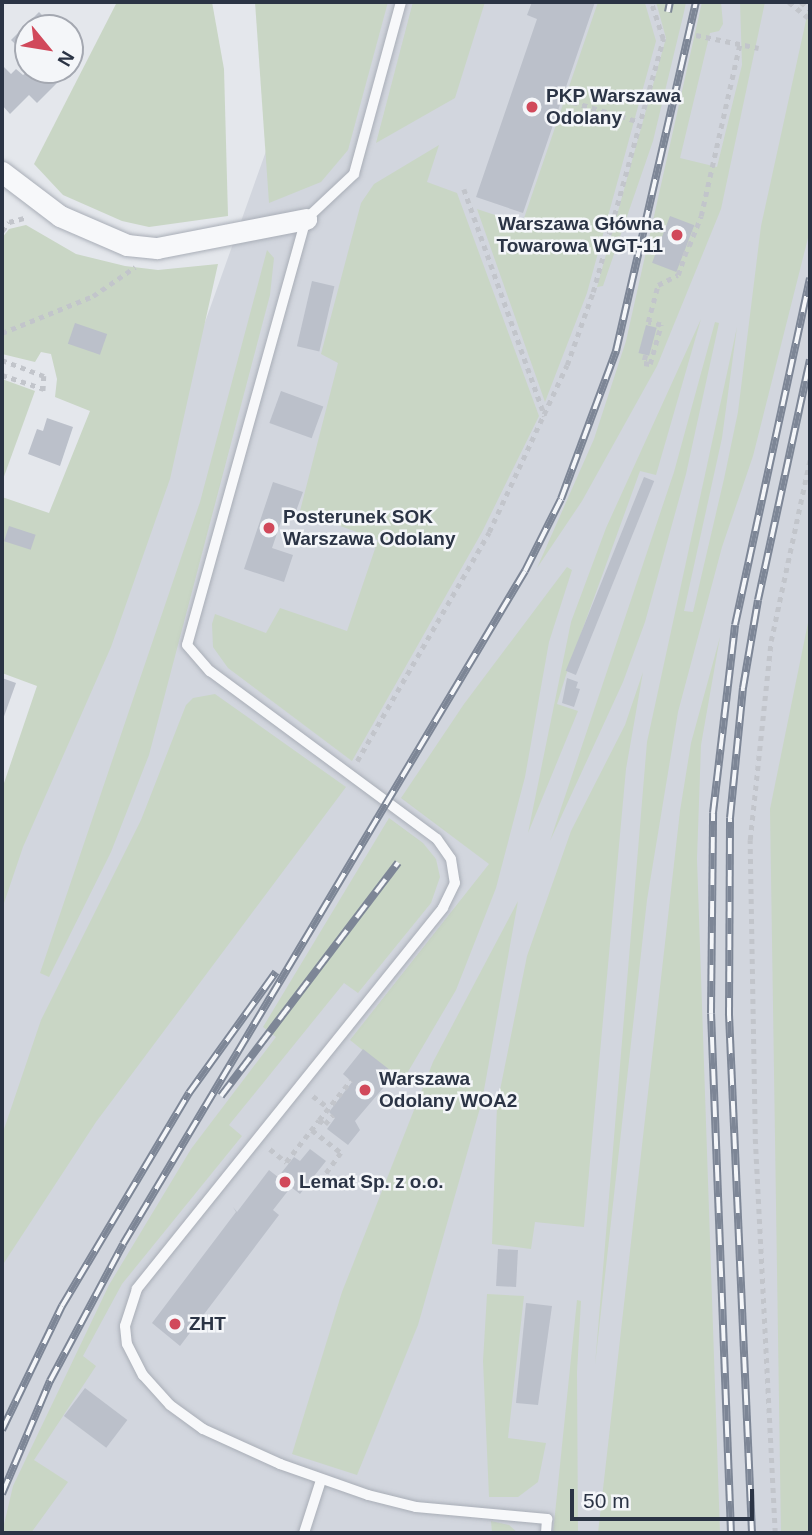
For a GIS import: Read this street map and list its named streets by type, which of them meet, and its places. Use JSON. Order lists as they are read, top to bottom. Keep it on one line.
{"places":["PKP Warszawa Odolany","Warszawa Główna Towarowa WGT-11","Posterunek SOK Warszawa Odolany","Warszawa Odolany WOA2","Lemat Sp. z o.o.","ZHT"],"scale_bar":"50 m","north":"bottom right"}
